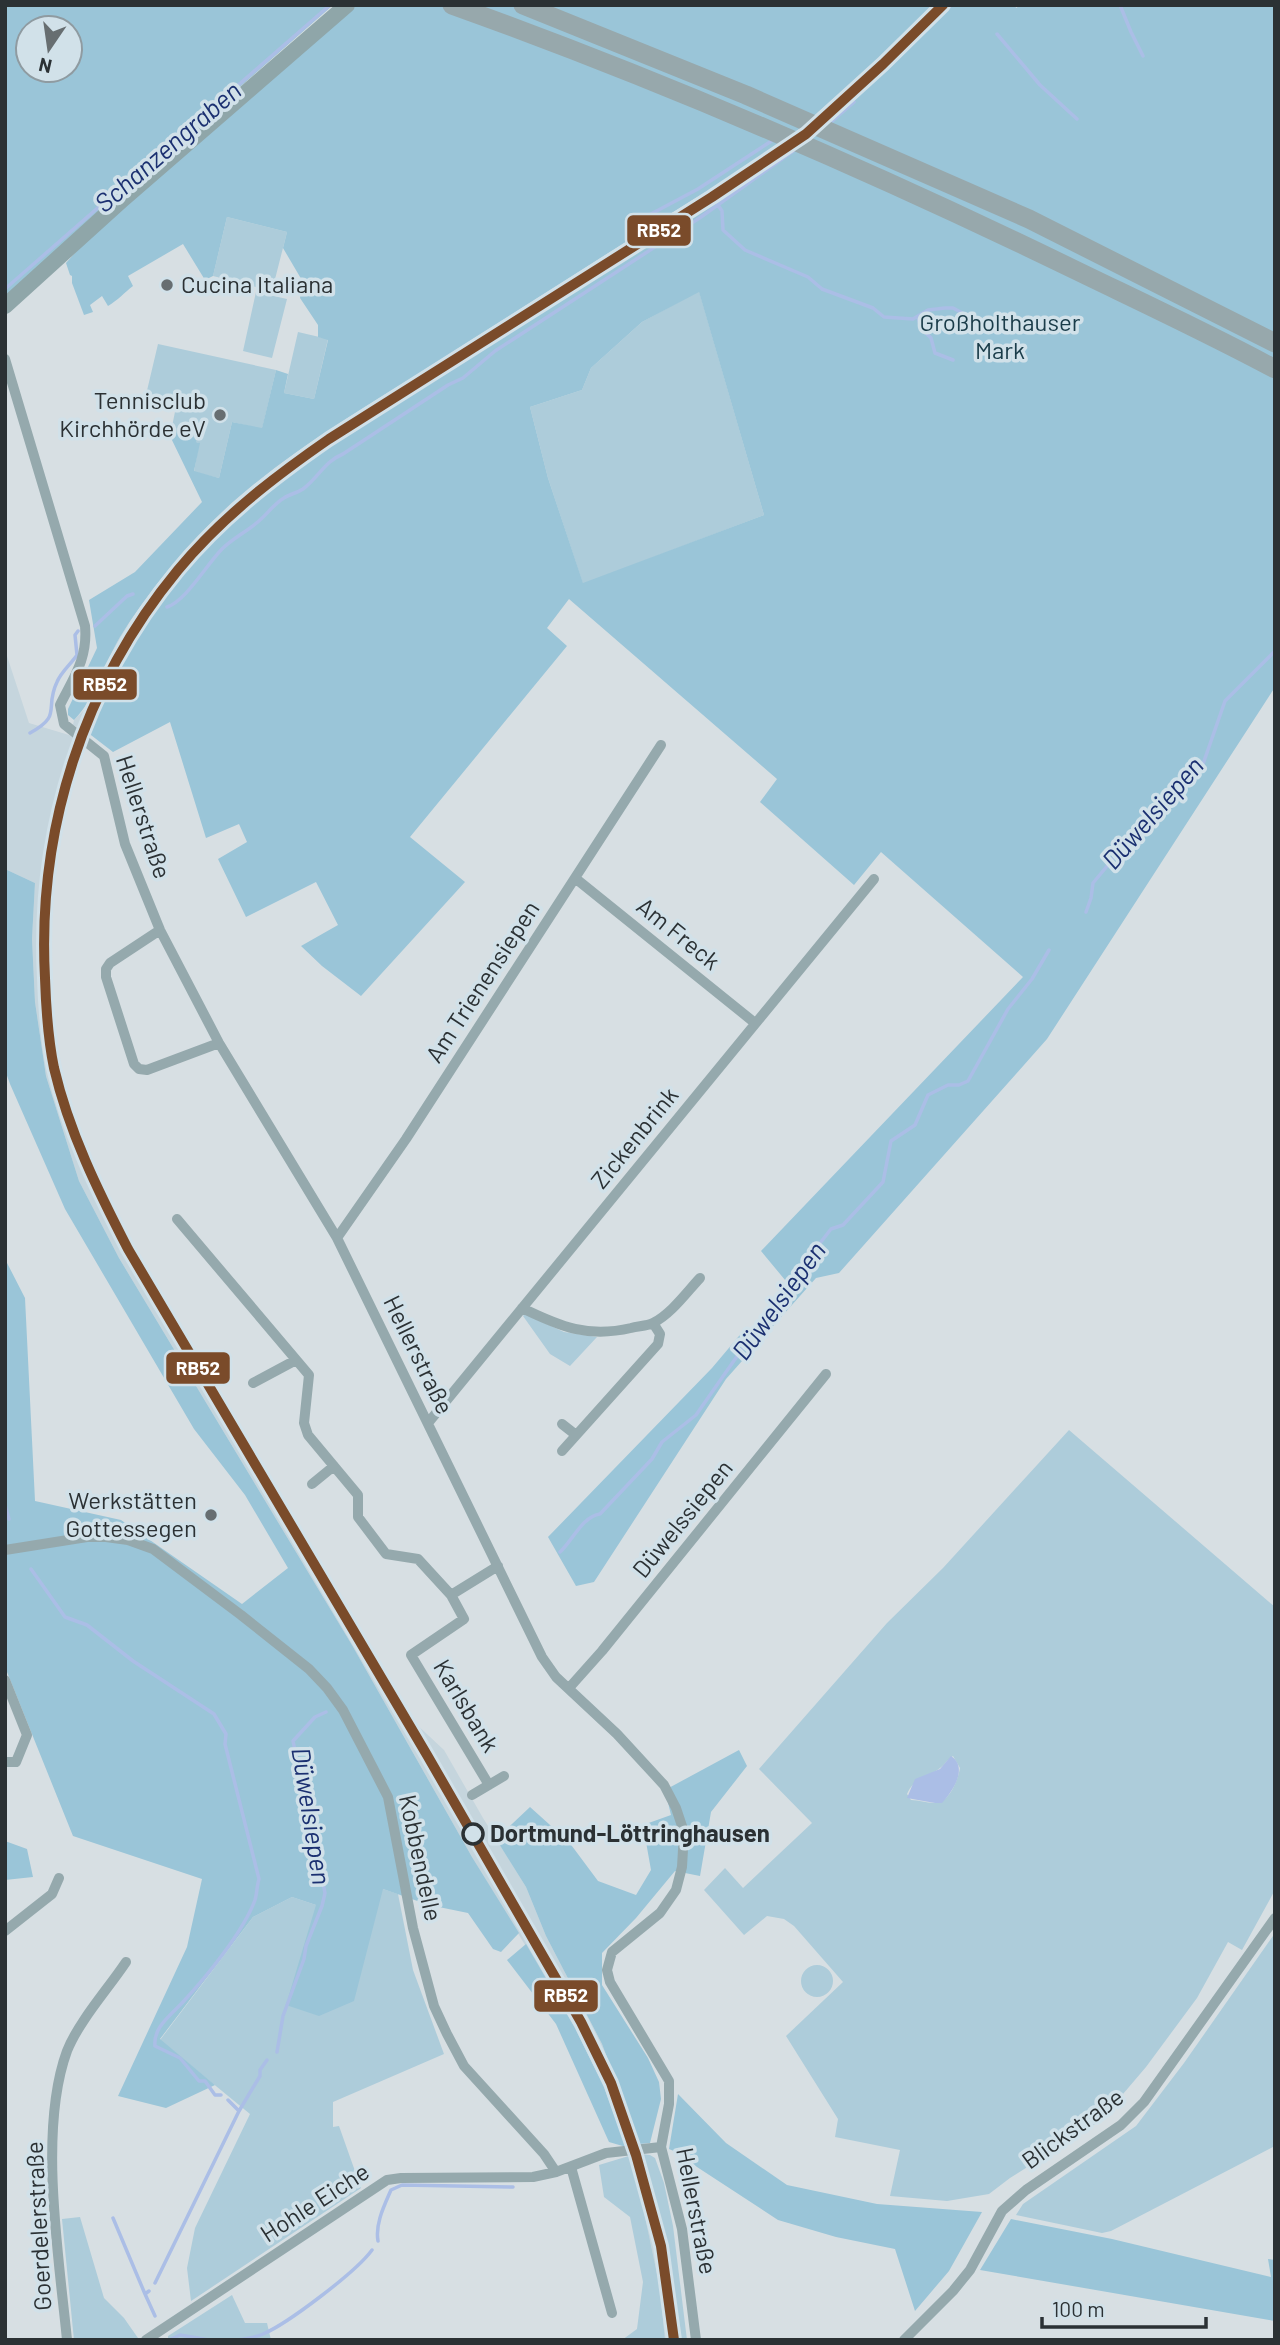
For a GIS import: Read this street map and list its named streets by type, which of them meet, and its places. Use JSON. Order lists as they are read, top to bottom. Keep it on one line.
{"streets":{"street":["Hellerstraße","Am Freck","Am Trienensiepen","Zickenbrink","Düwelssiepen","Karlsbank","Kobbendelle","Blickstraße","Hohle Eiche","Goerdelerstraße"]},"crossings":[["Hellerstraße","Am Trienensiepen"],["Hellerstraße","Zickenbrink"],["Hellerstraße","Düwelssiepen"],["Hellerstraße","Hohle Eiche"],["Am Freck","Am Trienensiepen"],["Am Freck","Zickenbrink"],["Kobbendelle","Hohle Eiche"]],"water":["Schanzengraben","Düwelsiepen"],"parks":["Großholthauser Mark"],"places":["Cucina Italiana","Tennisclub Kirchhörde eV","Werkstätten Gottessegen","Dortmund-Löttringhausen"],"lines":["transit line RB52"],"scale_bar":"100 m","north":"bottom"}
